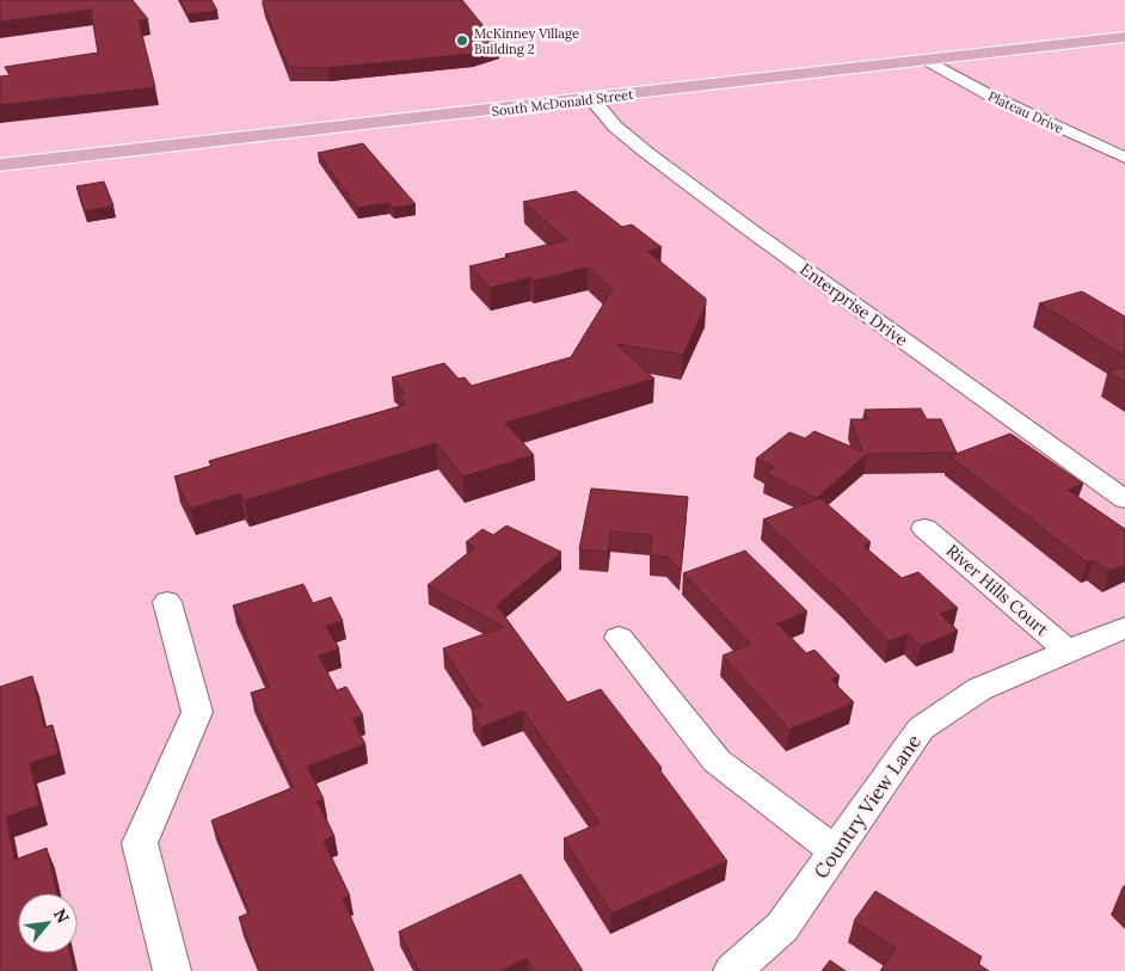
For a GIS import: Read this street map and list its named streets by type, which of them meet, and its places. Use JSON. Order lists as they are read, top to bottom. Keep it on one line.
{"streets":{"main road":["South McDonald Street"],"street":["Plateau Drive","Enterprise Drive","River Hills Court","Country View Lane"]},"crossings":[["South McDonald Street","Plateau Drive"],["South McDonald Street","Enterprise Drive"],["River Hills Court","Country View Lane"]],"places":["McKinney Village Building 2"],"north":"top right"}
